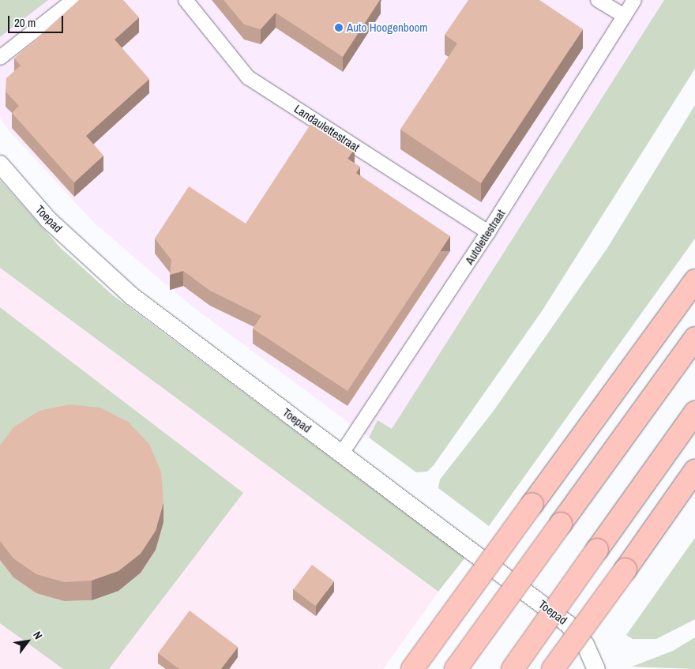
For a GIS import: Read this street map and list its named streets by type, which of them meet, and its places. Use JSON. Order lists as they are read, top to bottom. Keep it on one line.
{"streets":{"street":["Landaulettestraat","Toepad","Autolettestraat"]},"crossings":[["Landaulettestraat","Autolettestraat"],["Toepad","Autolettestraat"]],"places":["Auto Hoogenboom"],"scale_bar":"20 m","north":"top right"}
